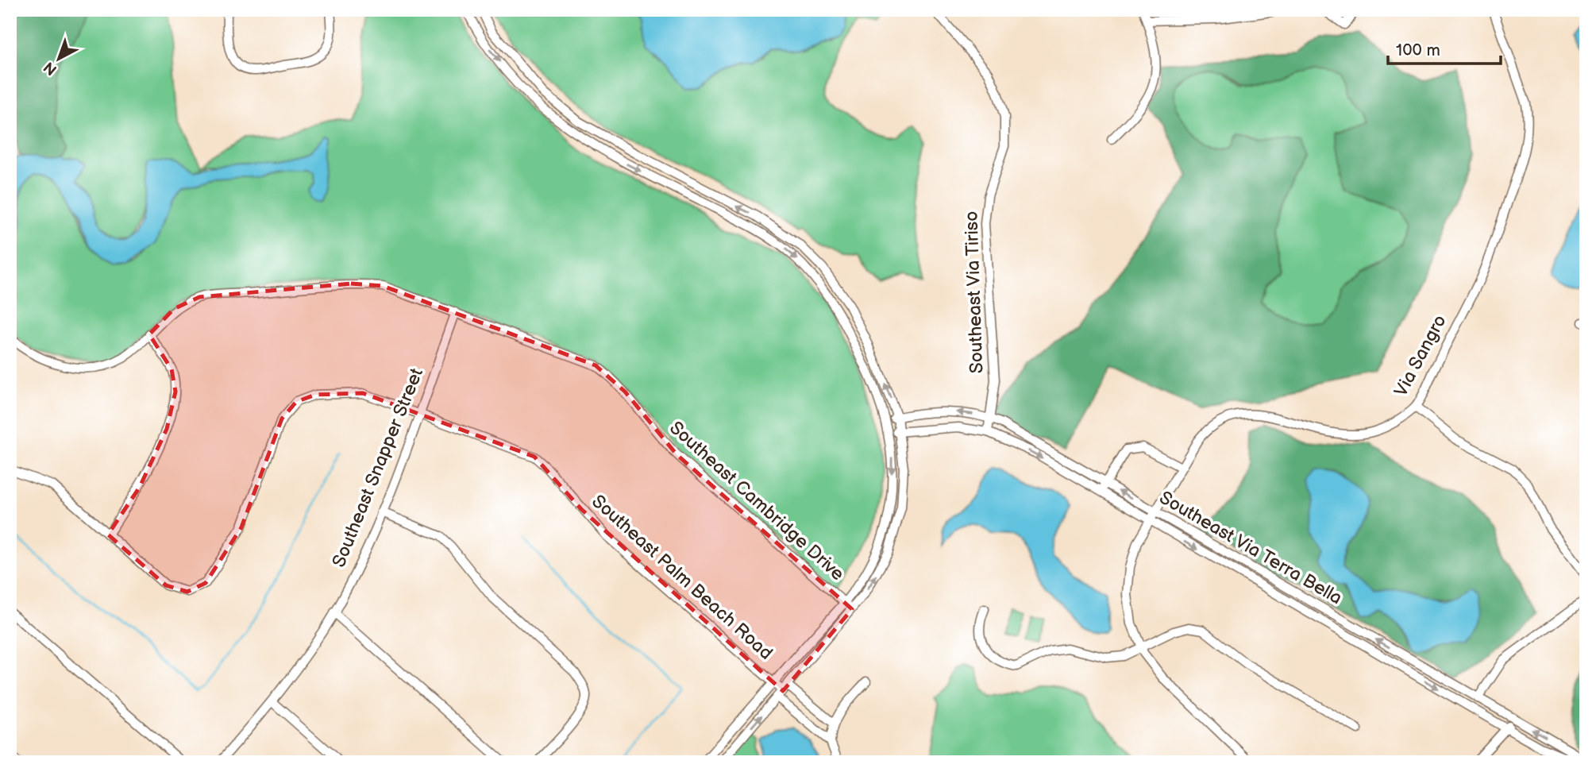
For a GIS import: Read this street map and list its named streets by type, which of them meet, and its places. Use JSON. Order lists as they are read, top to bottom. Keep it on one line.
{"streets":{"street":["Southeast Via Tiriso","Via Sangro","Southeast Snapper Street","Southeast Cambridge Drive","Southeast Via Terra Bella","Southeast Palm Beach Road"]},"crossings":[["Southeast Via Tiriso","Southeast Via Terra Bella"],["Via Sangro","Southeast Via Terra Bella"],["Southeast Snapper Street","Southeast Cambridge Drive"],["Southeast Snapper Street","Southeast Palm Beach Road"]],"scale_bar":"100 m","north":"bottom left"}
